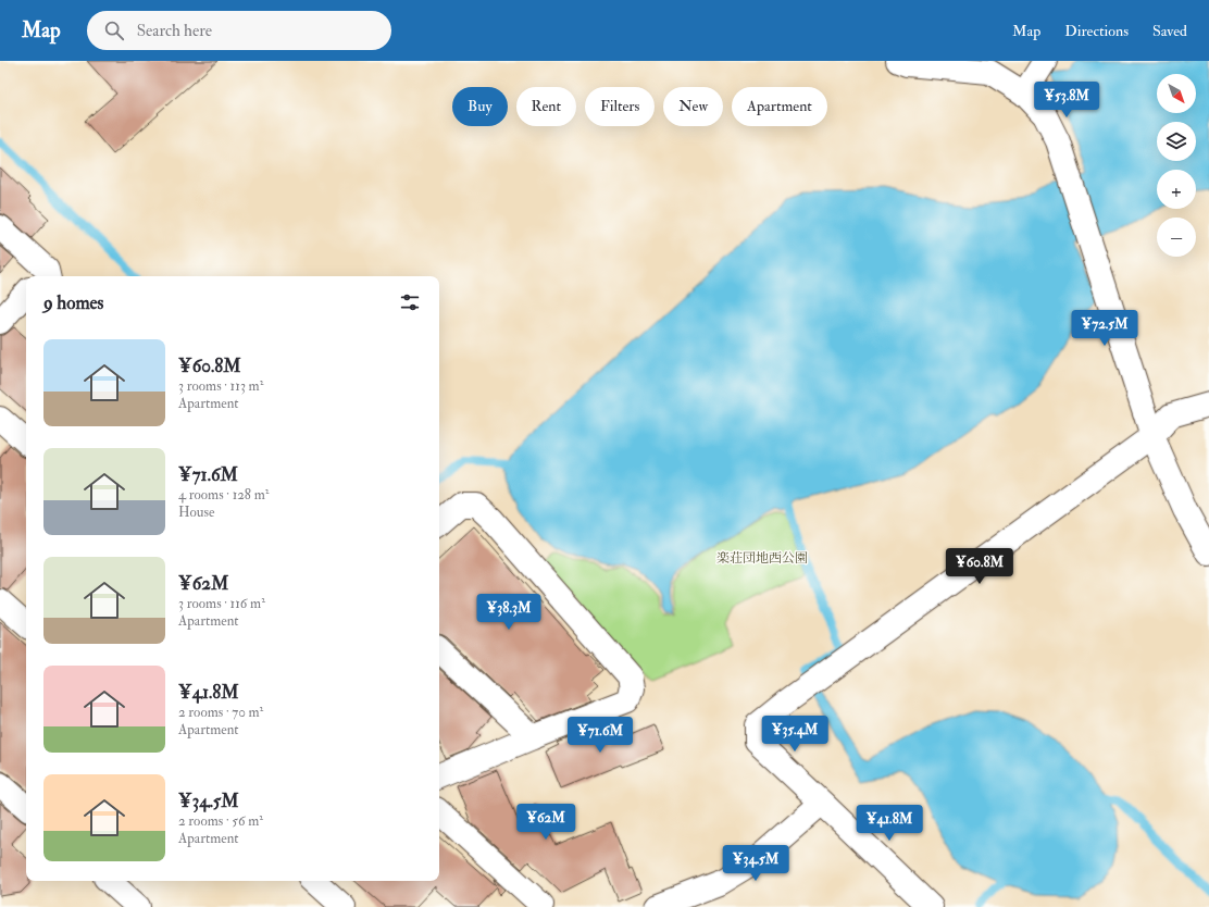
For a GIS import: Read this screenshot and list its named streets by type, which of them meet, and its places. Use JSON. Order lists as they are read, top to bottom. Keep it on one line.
{"parks":["楽荘団地西公園"],"north":"bottom right","page":{"header":"Map","search":"Search here","nav":["Map","Directions","Saved"],"map_buttons":["+","−"],"price":["¥53.8M","¥72.5M","¥60.8M","¥38.3M","¥35.4M","¥71.6M","¥62M","¥41.8M","¥34.5M"],"chip":["Buy","Rent","Filters","New","Apartment"],"heading":"9 homes","list":[{"name":"¥60.8M","note":"3 rooms · 113 m² · Apartment"},{"name":"¥71.6M","note":"4 rooms · 128 m² · House"},{"name":"¥62M","note":"3 rooms · 116 m² · Apartment"},{"name":"¥41.8M","note":"2 rooms · 70 m² · Apartment"},{"name":"¥34.5M","note":"2 rooms · 56 m² · Apartment"}]}}
